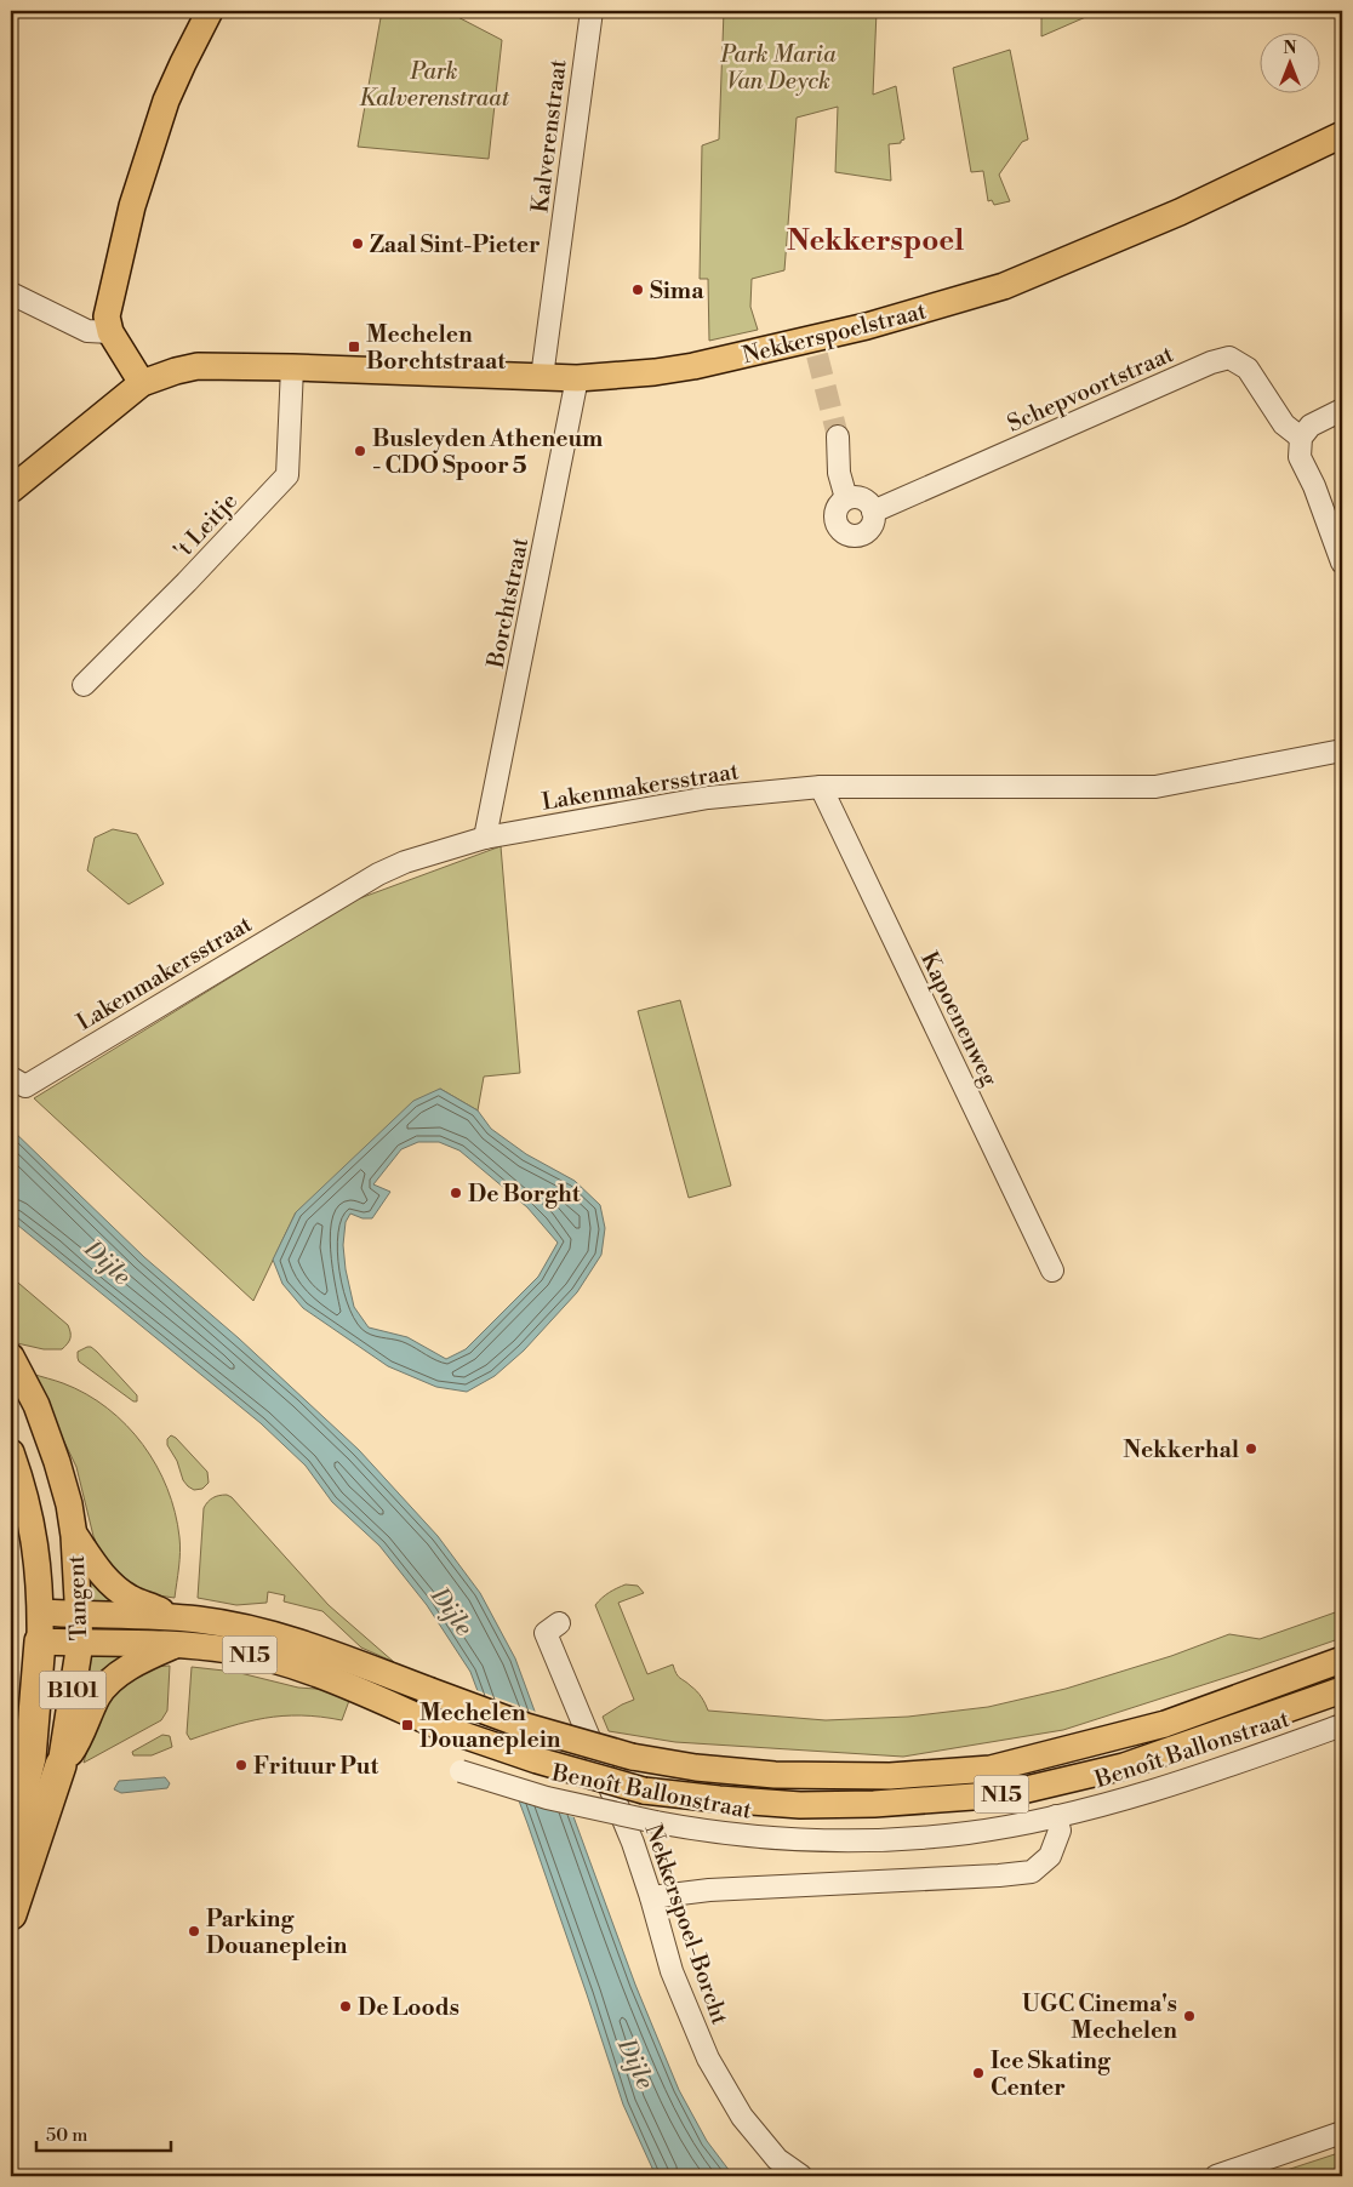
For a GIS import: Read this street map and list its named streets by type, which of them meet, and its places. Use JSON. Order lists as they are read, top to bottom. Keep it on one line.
{"streets":{"highway":["Tangent","B101"],"main road":["Nekkerspoelstraat","N15"],"street":["Kalverenstraat","Schepvoortstraat","'t Leitje","Borchtstraat","Lakenmakersstraat","Kapoenenweg","Benoît Ballonstraat","Nekkerspoel-Borcht"]},"crossings":[["Kalverenstraat","Nekkerspoelstraat"],["Nekkerspoelstraat","'t Leitje"],["Nekkerspoelstraat","Borchtstraat"],["Borchtstraat","Lakenmakersstraat"],["Lakenmakersstraat","Kapoenenweg"],["Tangent","N15"]],"districts":["Nekkerspoel"],"water":["Dijle"],"parks":["Park Maria Van Deyck","Park Kalverenstraat"],"places":{"other":["Zaal Sint-Pieter","Sima","Busleyden Atheneum - CDO Spoor 5","De Borght","Nekkerhal","Frituur Put","Parking Douaneplein","De Loods","UGC Cinema's Mechelen","Ice Skating Center"],"transit":["Mechelen Borchtstraat","Mechelen Douaneplein"]},"scale_bar":"50 m","north":"top"}
